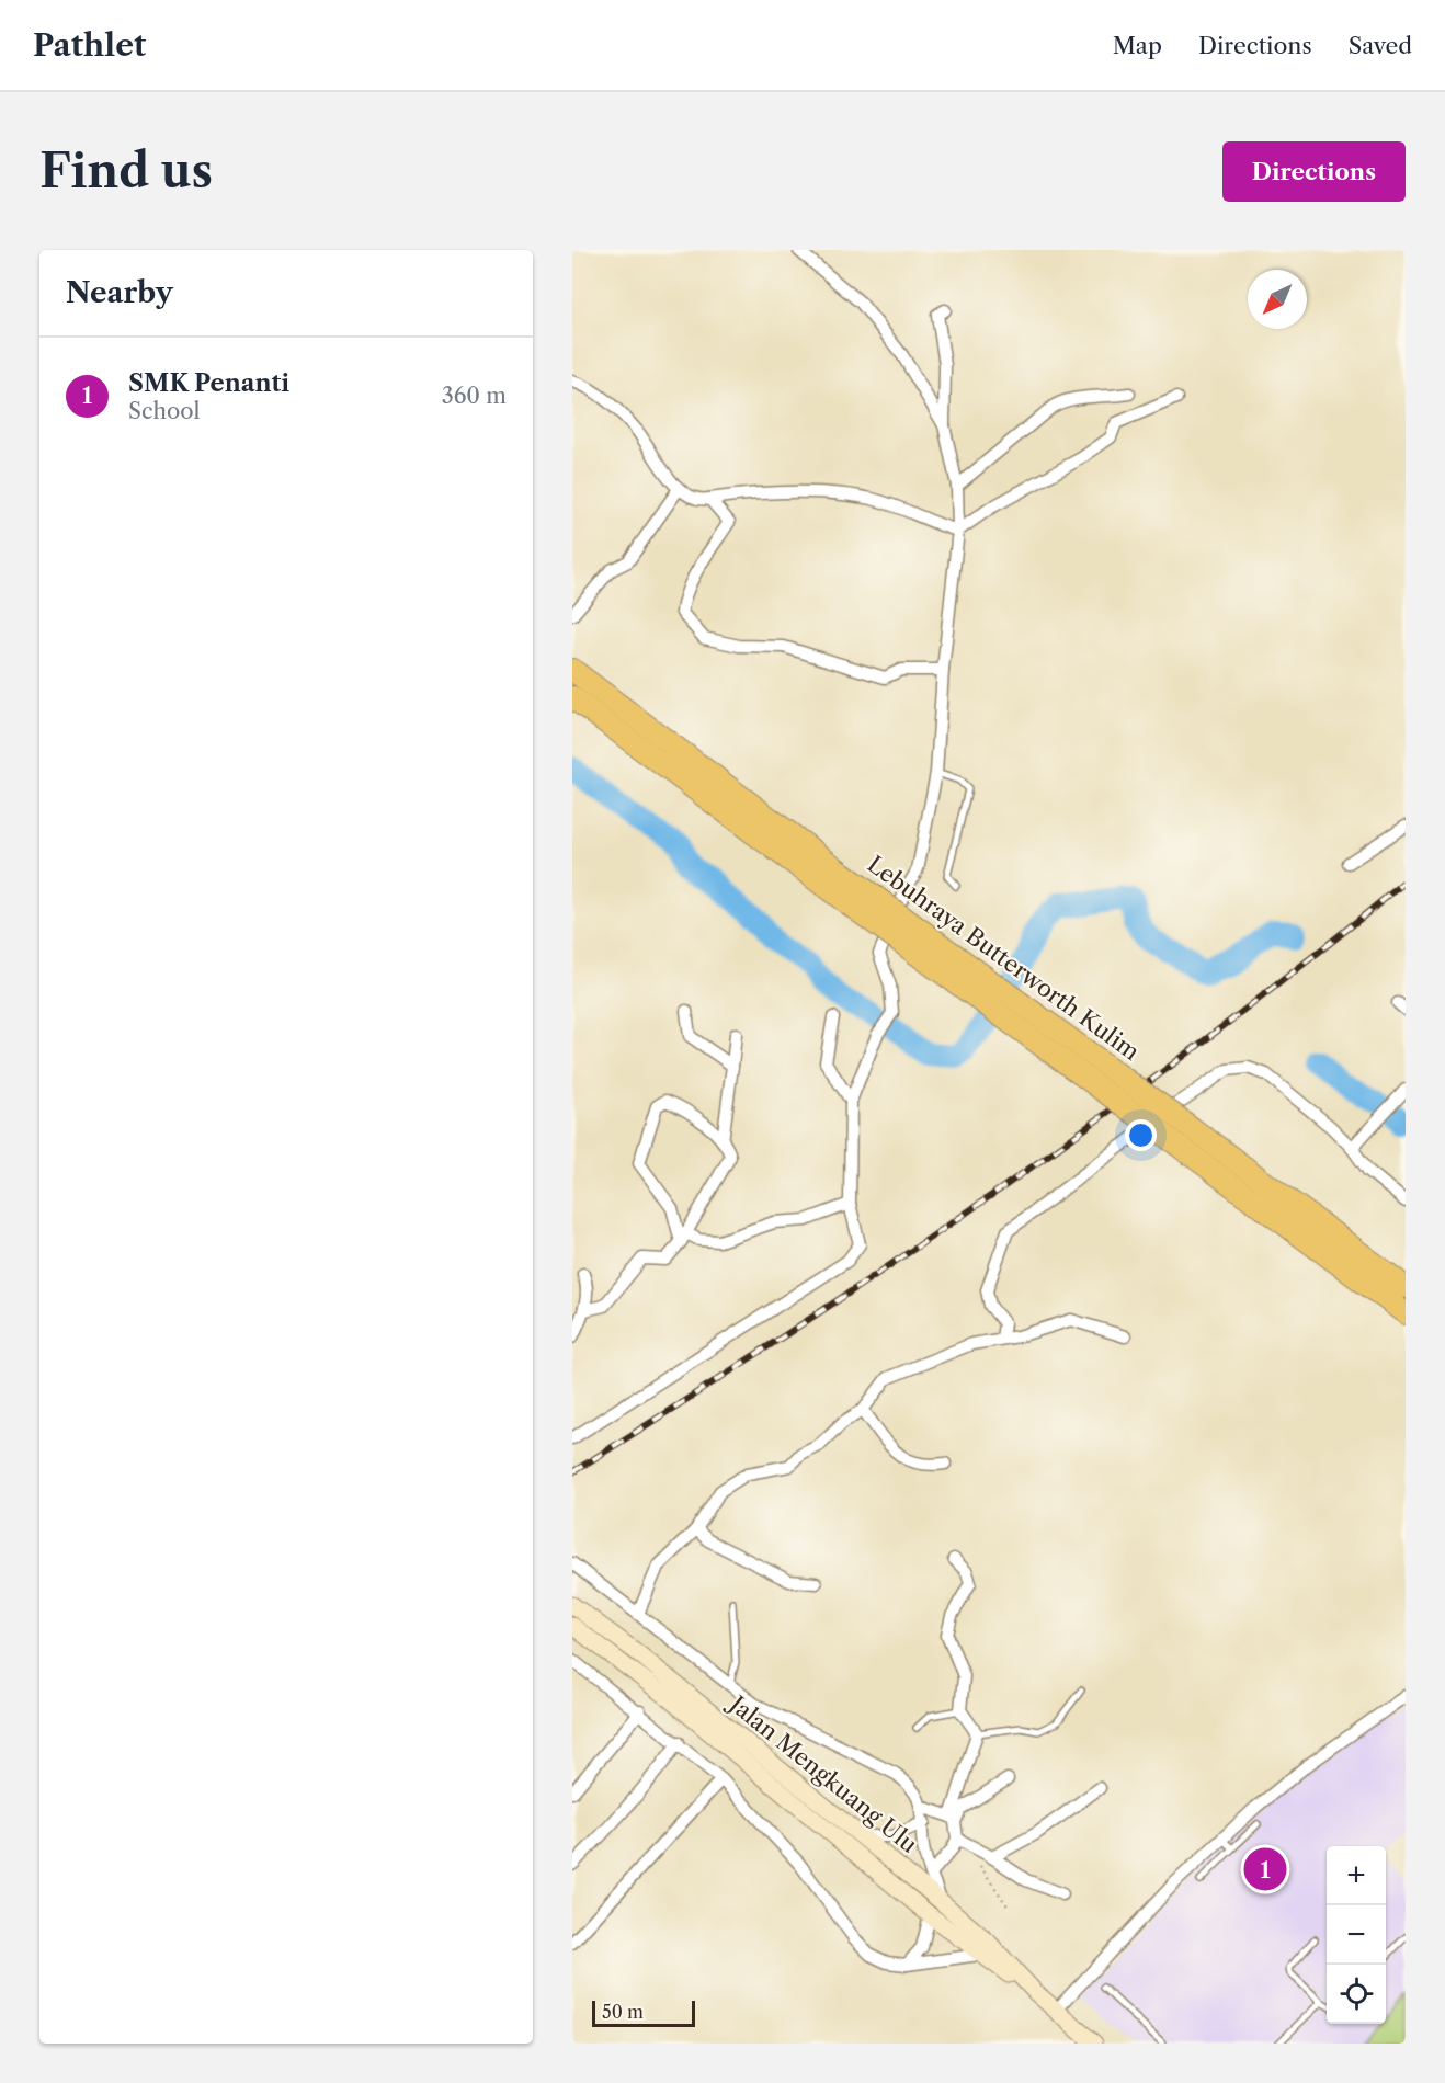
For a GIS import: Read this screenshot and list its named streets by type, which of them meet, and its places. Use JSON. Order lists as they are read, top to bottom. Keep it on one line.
{"streets":{"highway":["Lebuhraya Butterworth Kulim"],"main road":["Jalan Mengkuang Ulu"]},"scale_bar":"50 m","north":"bottom left","page":{"header":"Pathlet","nav":["Map","Directions","Saved"],"buttons":"Directions","title":"Find us","heading":"Nearby","list":[{"mark":"1","name":"SMK Penanti","note":"School","value":"360 m"}],"pins":"1","map_buttons":["+","−"],"scale":"50 m"}}
